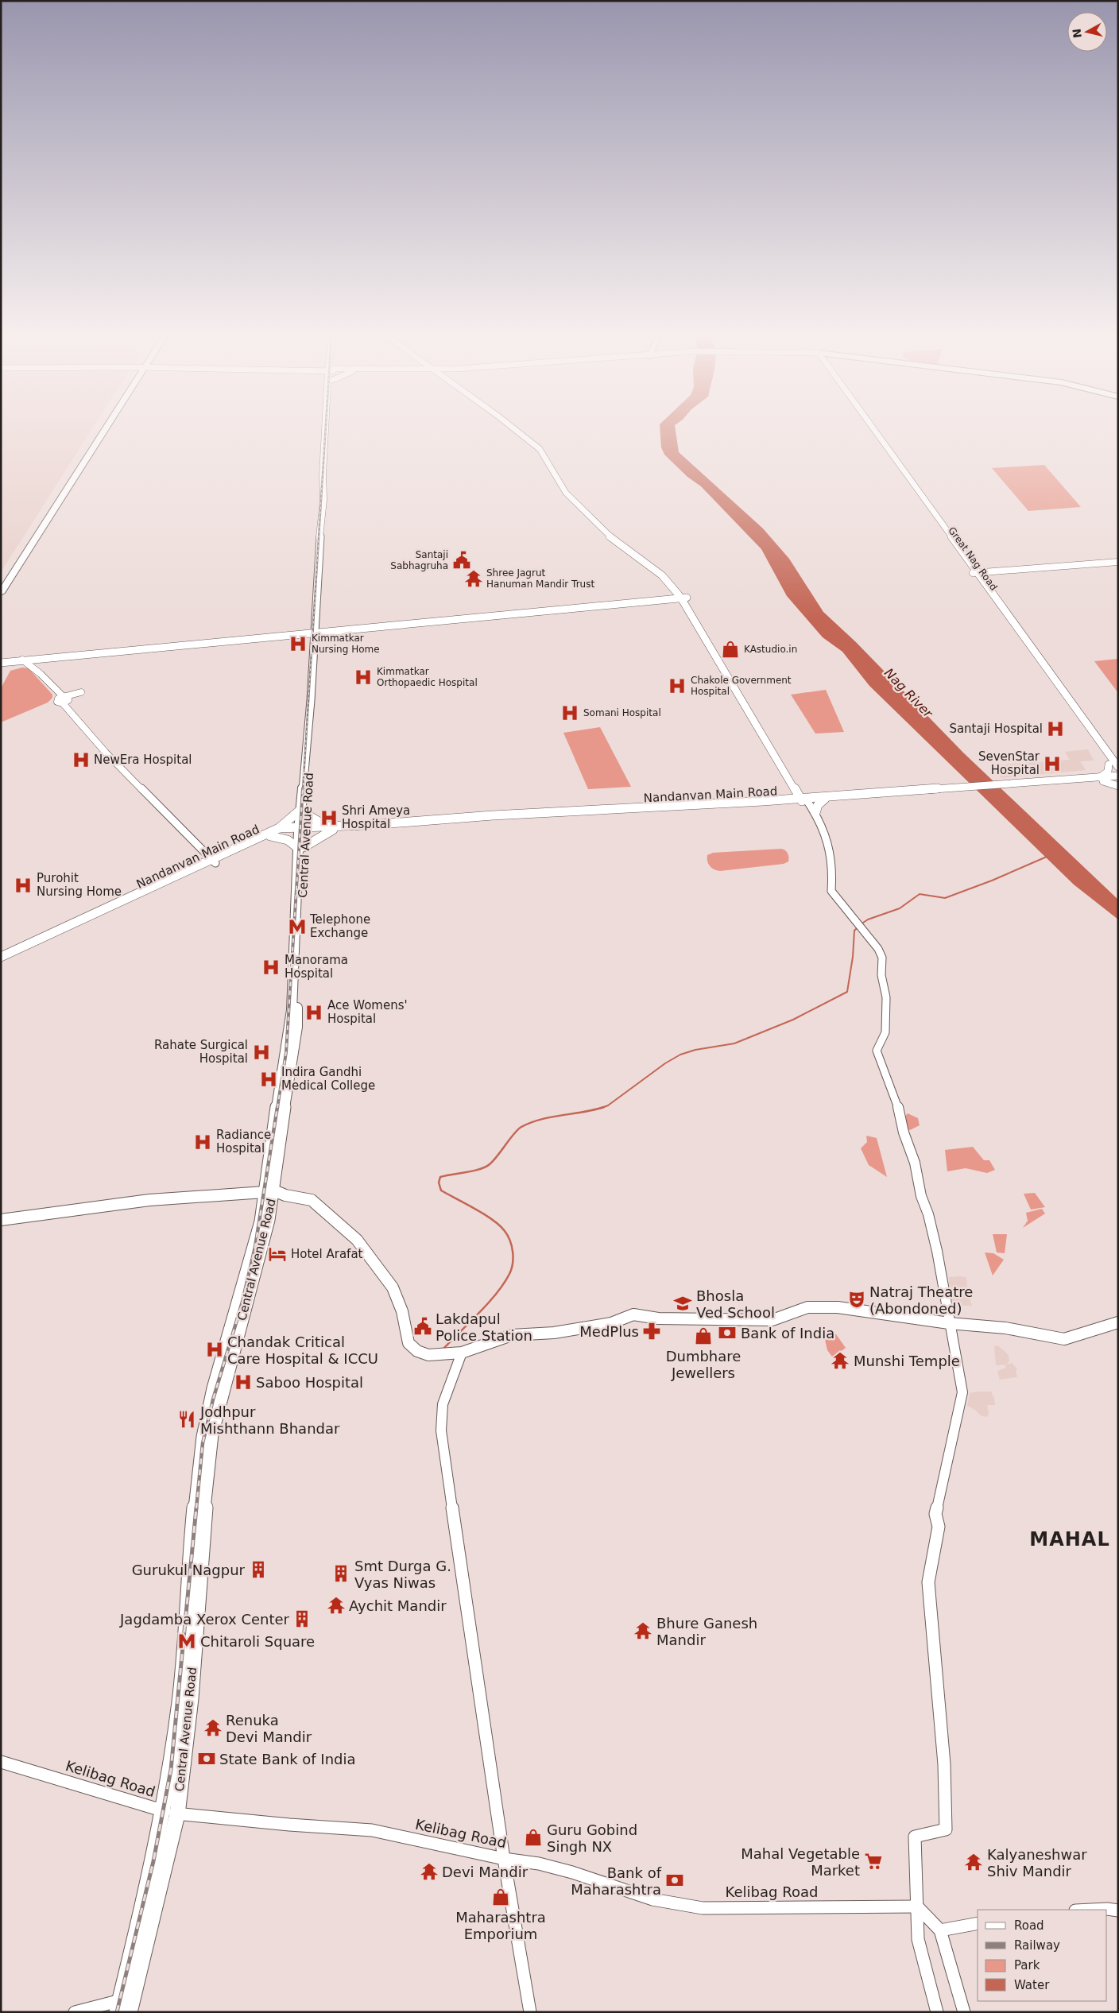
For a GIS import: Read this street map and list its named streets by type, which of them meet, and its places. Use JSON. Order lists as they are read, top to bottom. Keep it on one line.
{"streets":{"main road":["Great Nag Road","Nandanvan Main Road","Central Avenue Road"],"street":["Kelibag Road"]},"crossings":[["Great Nag Road","Nandanvan Main Road"],["Nandanvan Main Road","Central Avenue Road"],["Central Avenue Road","Kelibag Road"]],"districts":["MAHAL"],"water":["Nag River"],"places":{"public building":["Santaji Sabhagruha","Lakdapul Police Station"],"temple":["Shree Jagrut Hanuman Mandir Trust","Munshi Temple","Aychit Mandir","Bhure Ganesh Mandir","Renuka Devi Mandir","Kalyaneshwar Shiv Mandir","Devi Mandir"],"hospital":["Kimmatkar Nursing Home","Kimmatkar Orthopaedic Hospital","Chakole Government Hospital","Somani Hospital","Santaji Hospital","NewEra Hospital","SevenStar Hospital","Shri Ameya Hospital","Purohit Nursing Home","Manorama Hospital","Ace Womens' Hospital","Rahate Surgical Hospital","Indira Gandhi Medical College","Radiance Hospital","Chandak Critical Care Hospital & ICCU","Saboo Hospital"],"shop":["KAstudio.in","Dumbhare Jewellers","Guru Gobind Singh NX","Maharashtra Emporium"],"metro station":["Telephone Exchange","Chitaroli Square"],"hotel":["Hotel Arafat"],"theatre":["Natraj Theatre (Abondoned)"],"school or university":["Bhosla Ved School"],"pharmacy":["MedPlus"],"bank":["Bank of India","State Bank of India","Bank of Maharashtra"],"restaurant":["Jodhpur Mishthann Bhandar"],"building":["Gurukul Nagpur","Smt Durga G. Vyas Niwas","Jagdamba Xerox Center"],"supermarket":["Mahal Vegetable Market"]},"legend":["Road","Railway","Park","Water"],"north":"left"}
